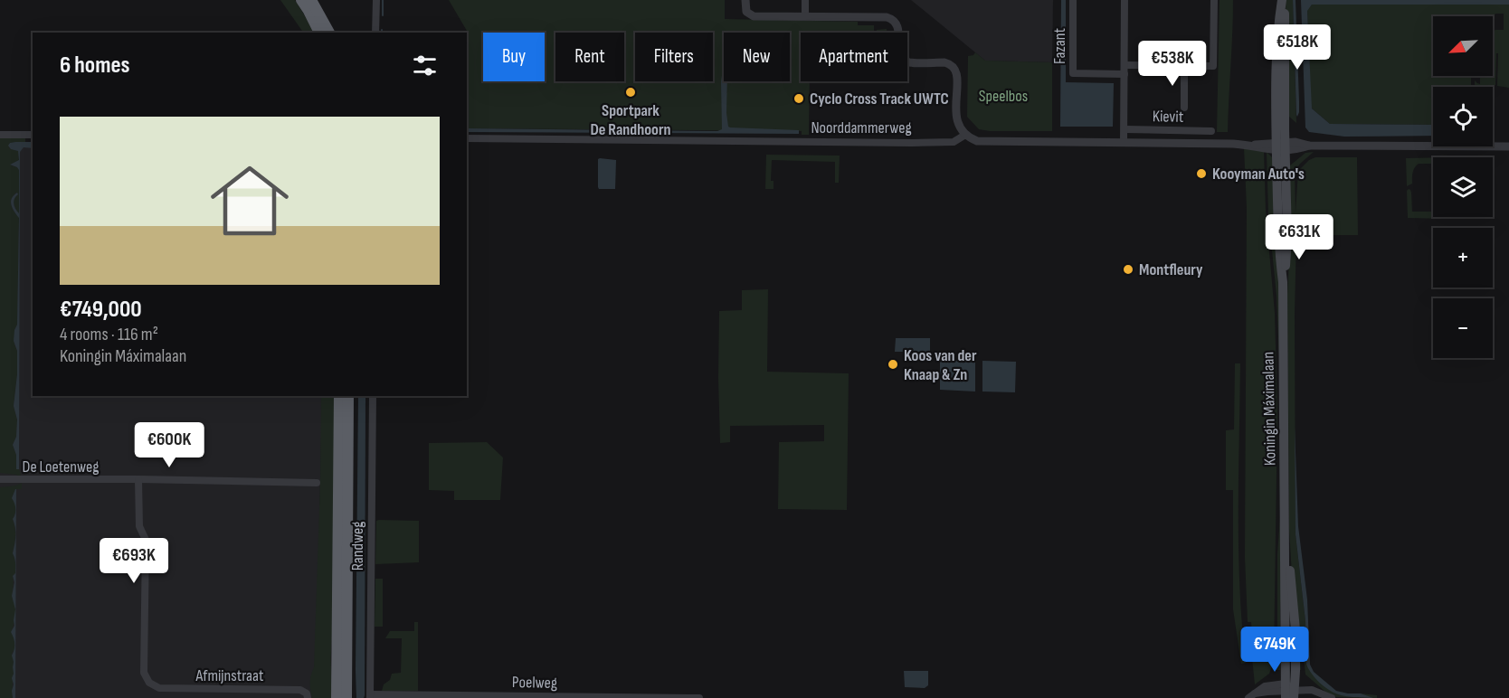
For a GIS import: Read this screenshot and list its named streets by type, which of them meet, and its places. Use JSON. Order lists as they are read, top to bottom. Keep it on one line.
{"streets":{"main road":["Koningin Máximalaan"],"street":["Fazant","Kievit","Noorddammerweg","De Loetenweg","Randweg","Afmijnstraat","Poelweg"]},"crossings":[["De Loetenweg","Afmijnstraat"],["Randweg","Poelweg"]],"parks":["Speelbos"],"places":["Sportpark De Randhoorn","Cyclo Cross Track UWTC","Kooyman Auto's","Montfleury","Koos van der Knaap & Zn"],"north":"bottom left","page":{"map_buttons":["+","−"],"price":["€518K","€538K","€631K","€600K","€693K","€749K"],"chip":["Buy","Rent","Filters","New","Apartment"],"heading":"6 homes","list":[{"name":"€749,000","note":"4 rooms · 116 m² · Koningin Máximalaan"}]}}
